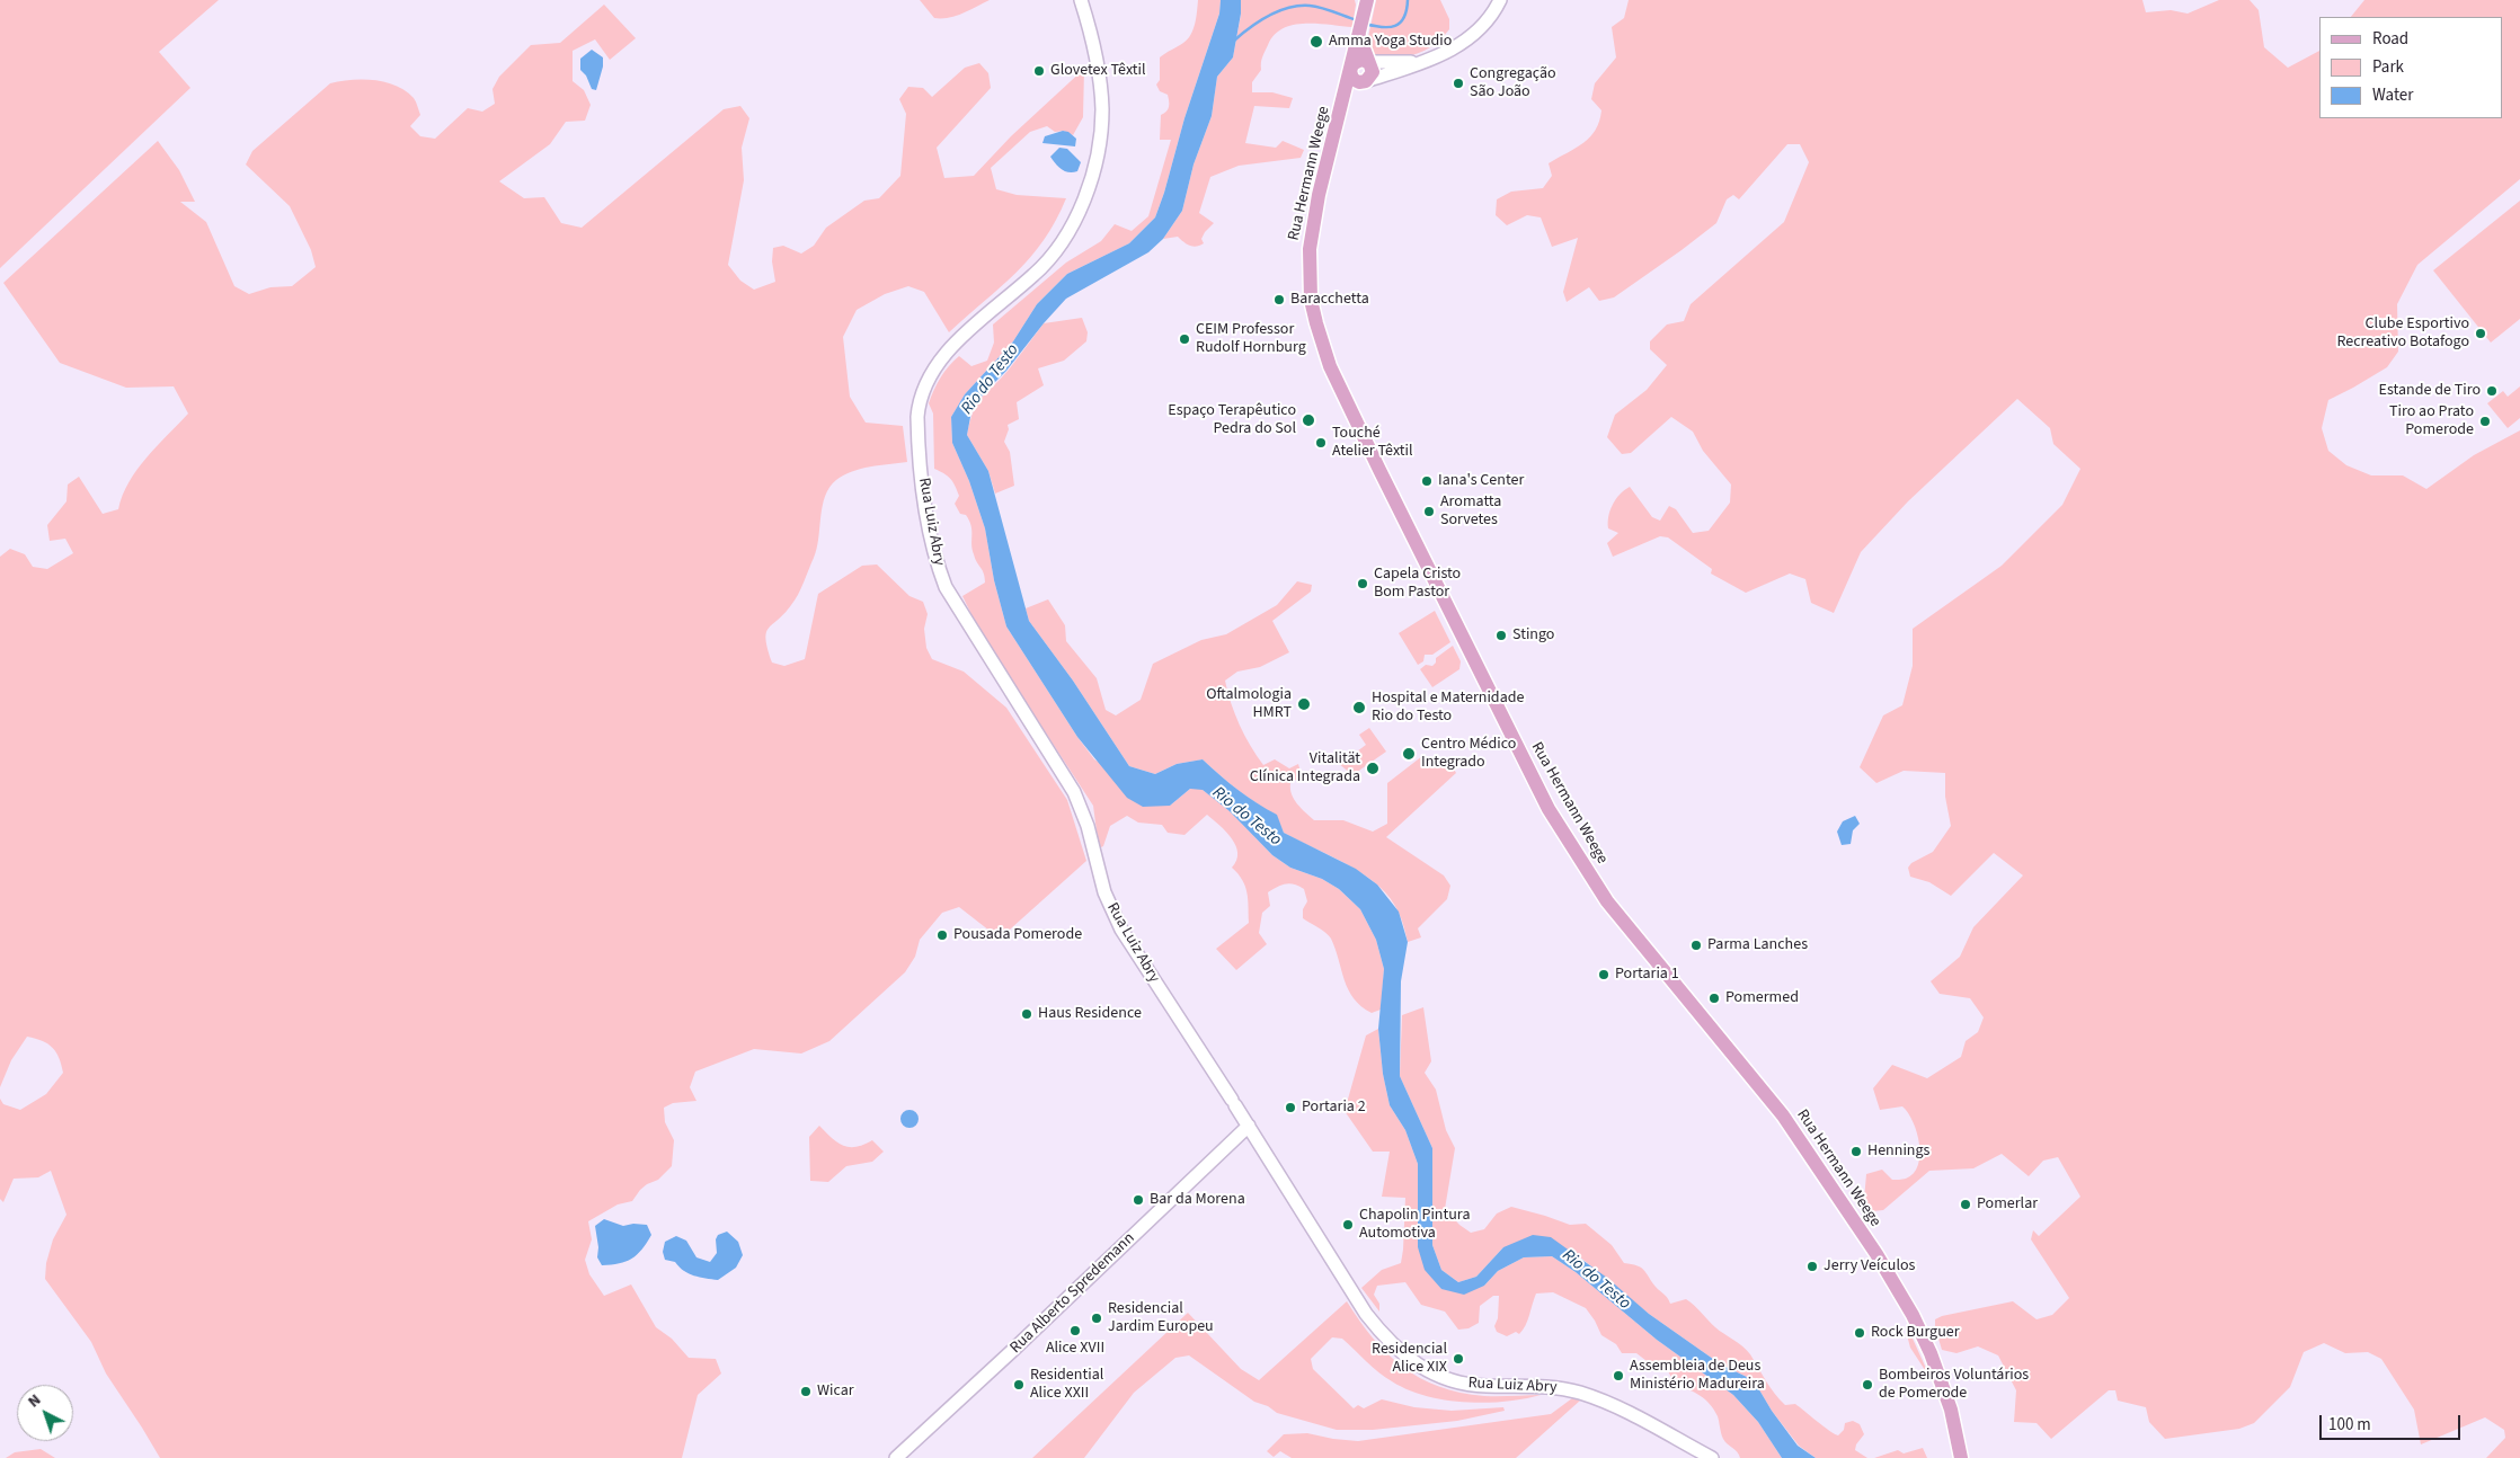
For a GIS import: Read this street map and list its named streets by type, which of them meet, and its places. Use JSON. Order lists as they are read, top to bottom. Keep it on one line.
{"streets":{"main road":["Rua Hermann Weege"],"street":["Rua Luiz Abry","Rua Alberto Spredemann"]},"crossings":[["Rua Luiz Abry","Rua Alberto Spredemann"]],"water":["Rio do Testo"],"places":["Amma Yoga Studio","Glovetex Têxtil","Congregação São João","Baracchetta","Clube Esportivo Recreativo Botafogo","CEIM Professor Rudolf Hornburg","Estande de Tiro","Espaço Terapêutico Pedra do Sol","Tiro ao Prato Pomerode","Touché Atelier Têxtil","Iana's Center","Aromatta Sorvetes","Capela Cristo Bom Pastor","Stingo","Oftalmologia HMRT","Hospital e Maternidade Rio do Testo","Centro Médico Integrado","Vitalität Clínica Integrada","Pousada Pomerode","Parma Lanches","Portaria 1","Pomermed","Haus Residence","Portaria 2","Hennings","Bar da Morena","Pomerlar","Chapolin Pintura Automotiva","Jerry Veículos","Residencial Jardim Europeu","Alice XVII","Rock Burguer","Residencial Alice XIX","Assembleia de Deus Ministério Madureira","Residential Alice XXII","Bombeiros Voluntários de Pomerode","Wicar"],"legend":["Road","Park","Water"],"scale_bar":"100 m","north":"top left"}
